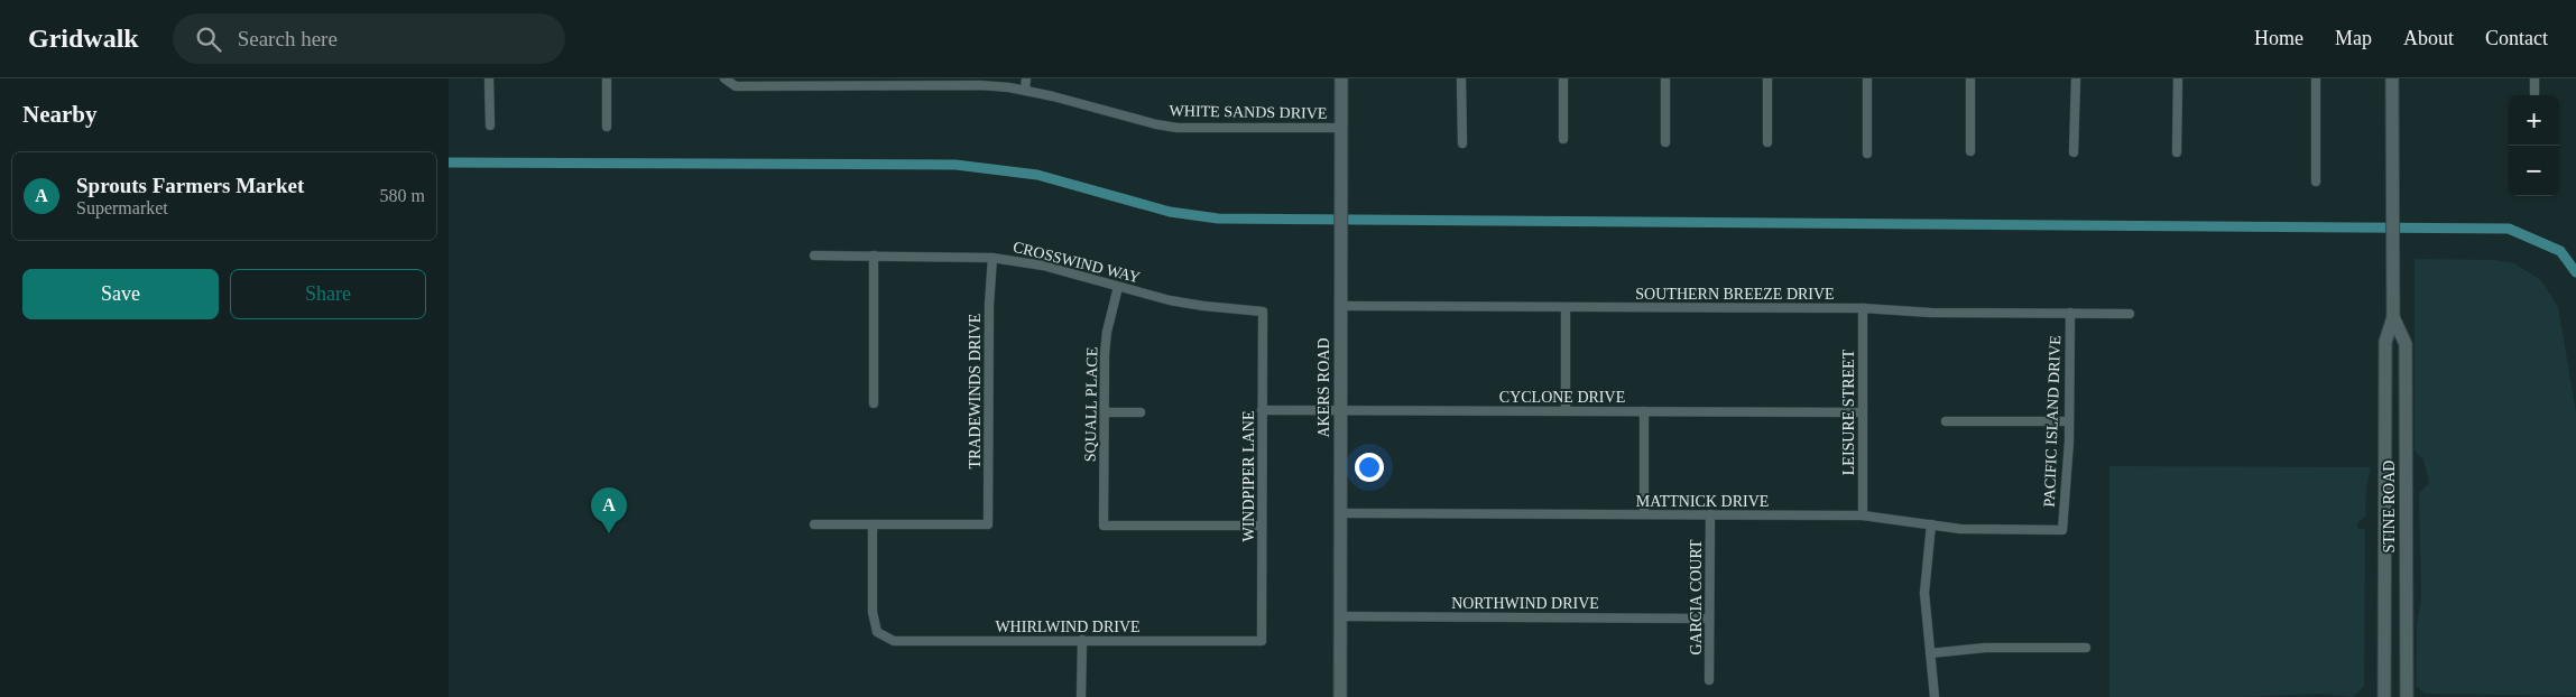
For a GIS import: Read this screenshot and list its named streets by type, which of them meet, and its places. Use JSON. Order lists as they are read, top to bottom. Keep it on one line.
{"streets":{"main road":["AKERS ROAD","STINE ROAD"],"street":["WHITE SANDS DRIVE","CROSSWIND WAY","SOUTHERN BREEZE DRIVE","TRADEWINDS DRIVE","CYCLONE DRIVE","SQUALL PLACE","LEISURE STREET","PACIFIC ISLAND DRIVE","WINDPIPER LANE","MATTNICK DRIVE","GARCIA COURT","NORTHWIND DRIVE","WHIRLWIND DRIVE"]},"crossings":[["WHITE SANDS DRIVE","AKERS ROAD"],["CROSSWIND WAY","TRADEWINDS DRIVE"],["CROSSWIND WAY","SQUALL PLACE"],["CROSSWIND WAY","WINDPIPER LANE"],["SOUTHERN BREEZE DRIVE","AKERS ROAD"],["SOUTHERN BREEZE DRIVE","LEISURE STREET"],["SOUTHERN BREEZE DRIVE","PACIFIC ISLAND DRIVE"],["AKERS ROAD","CYCLONE DRIVE"],["AKERS ROAD","MATTNICK DRIVE"],["AKERS ROAD","NORTHWIND DRIVE"],["TRADEWINDS DRIVE","WHIRLWIND DRIVE"],["CYCLONE DRIVE","LEISURE STREET"],["CYCLONE DRIVE","WINDPIPER LANE"],["SQUALL PLACE","WINDPIPER LANE"],["LEISURE STREET","MATTNICK DRIVE"],["PACIFIC ISLAND DRIVE","MATTNICK DRIVE"],["WINDPIPER LANE","WHIRLWIND DRIVE"],["MATTNICK DRIVE","GARCIA COURT"],["GARCIA COURT","NORTHWIND DRIVE"]],"page":{"header":"Gridwalk","search":"Search here","nav":["Home","Map","About","Contact"],"heading":"Nearby","map_buttons":["+","−"],"list":[{"mark":"A","name":"Sprouts Farmers Market","note":"Supermarket","value":"580 m"}],"buttons":["Save","Share"],"pins":"A"}}
